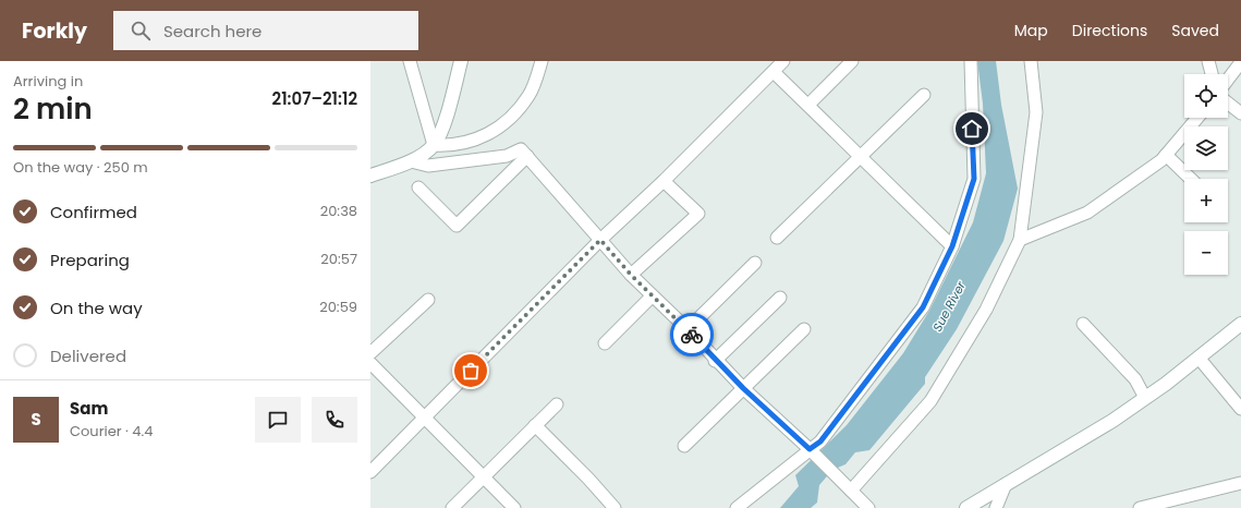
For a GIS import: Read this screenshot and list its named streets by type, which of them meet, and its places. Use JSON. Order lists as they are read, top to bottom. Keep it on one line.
{"water":["Sue River"],"page":{"header":"Forkly","search":"Search here","nav":["Map","Directions","Saved"],"heading":["2 min","Arriving in","21:07–21:12"],"panel":["Sam","Courier · 4.4"],"map_buttons":["+","−"],"bar":"On the way · 250 m","list":[["Confirmed","20:38"],["Preparing","20:57"],["On the way","20:59"],"Delivered"],"round":"S"}}
